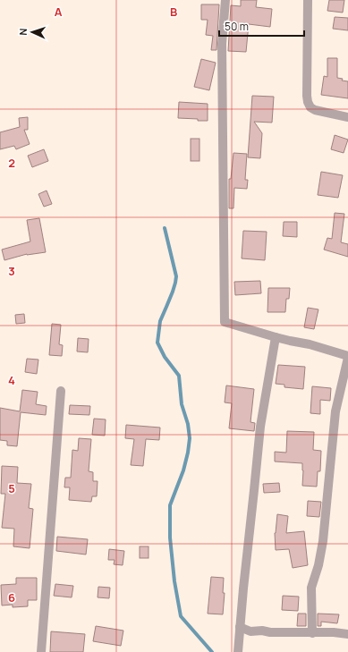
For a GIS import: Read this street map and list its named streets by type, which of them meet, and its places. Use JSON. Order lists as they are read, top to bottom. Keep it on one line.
{"scale_bar":"50 m","north":"left","grid":{"columns":["A","B"],"rows":["2","3","4","5","6"]}}
